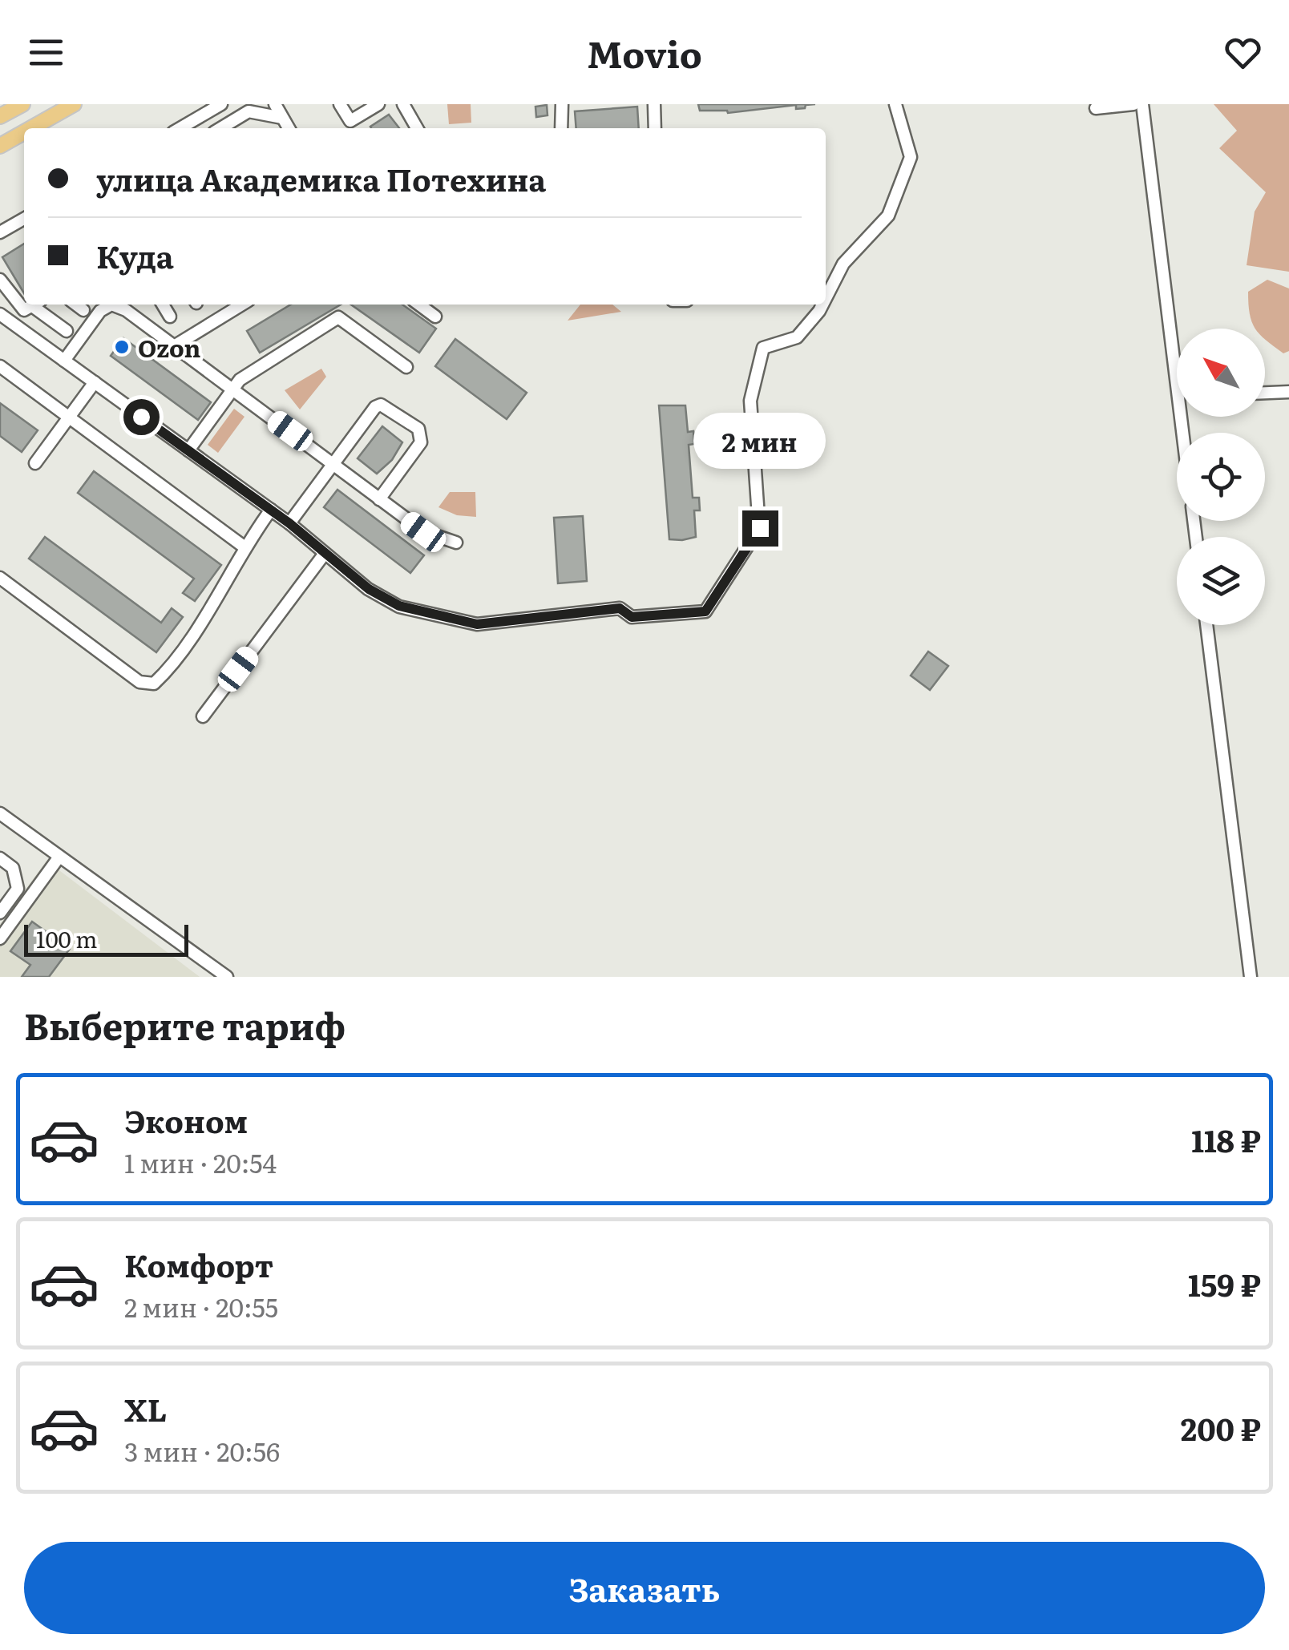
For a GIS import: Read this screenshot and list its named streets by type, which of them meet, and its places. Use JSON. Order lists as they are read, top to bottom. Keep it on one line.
{"places":["Ozon"],"scale_bar":"100 m","north":"top left","page":{"header":"Movio","banner":["улица Академика Потехина","Куда"],"bubble":"2 мин","scale":"100 m","heading":"Выберите тариф","list":[{"name":"Эконом","note":"1 мин · 20:54","value":"118 ₽"},{"name":"Комфорт","note":"2 мин · 20:55","value":"159 ₽"},{"name":"XL","note":"3 мин · 20:56","value":"200 ₽"}],"buttons":"Заказать"}}
